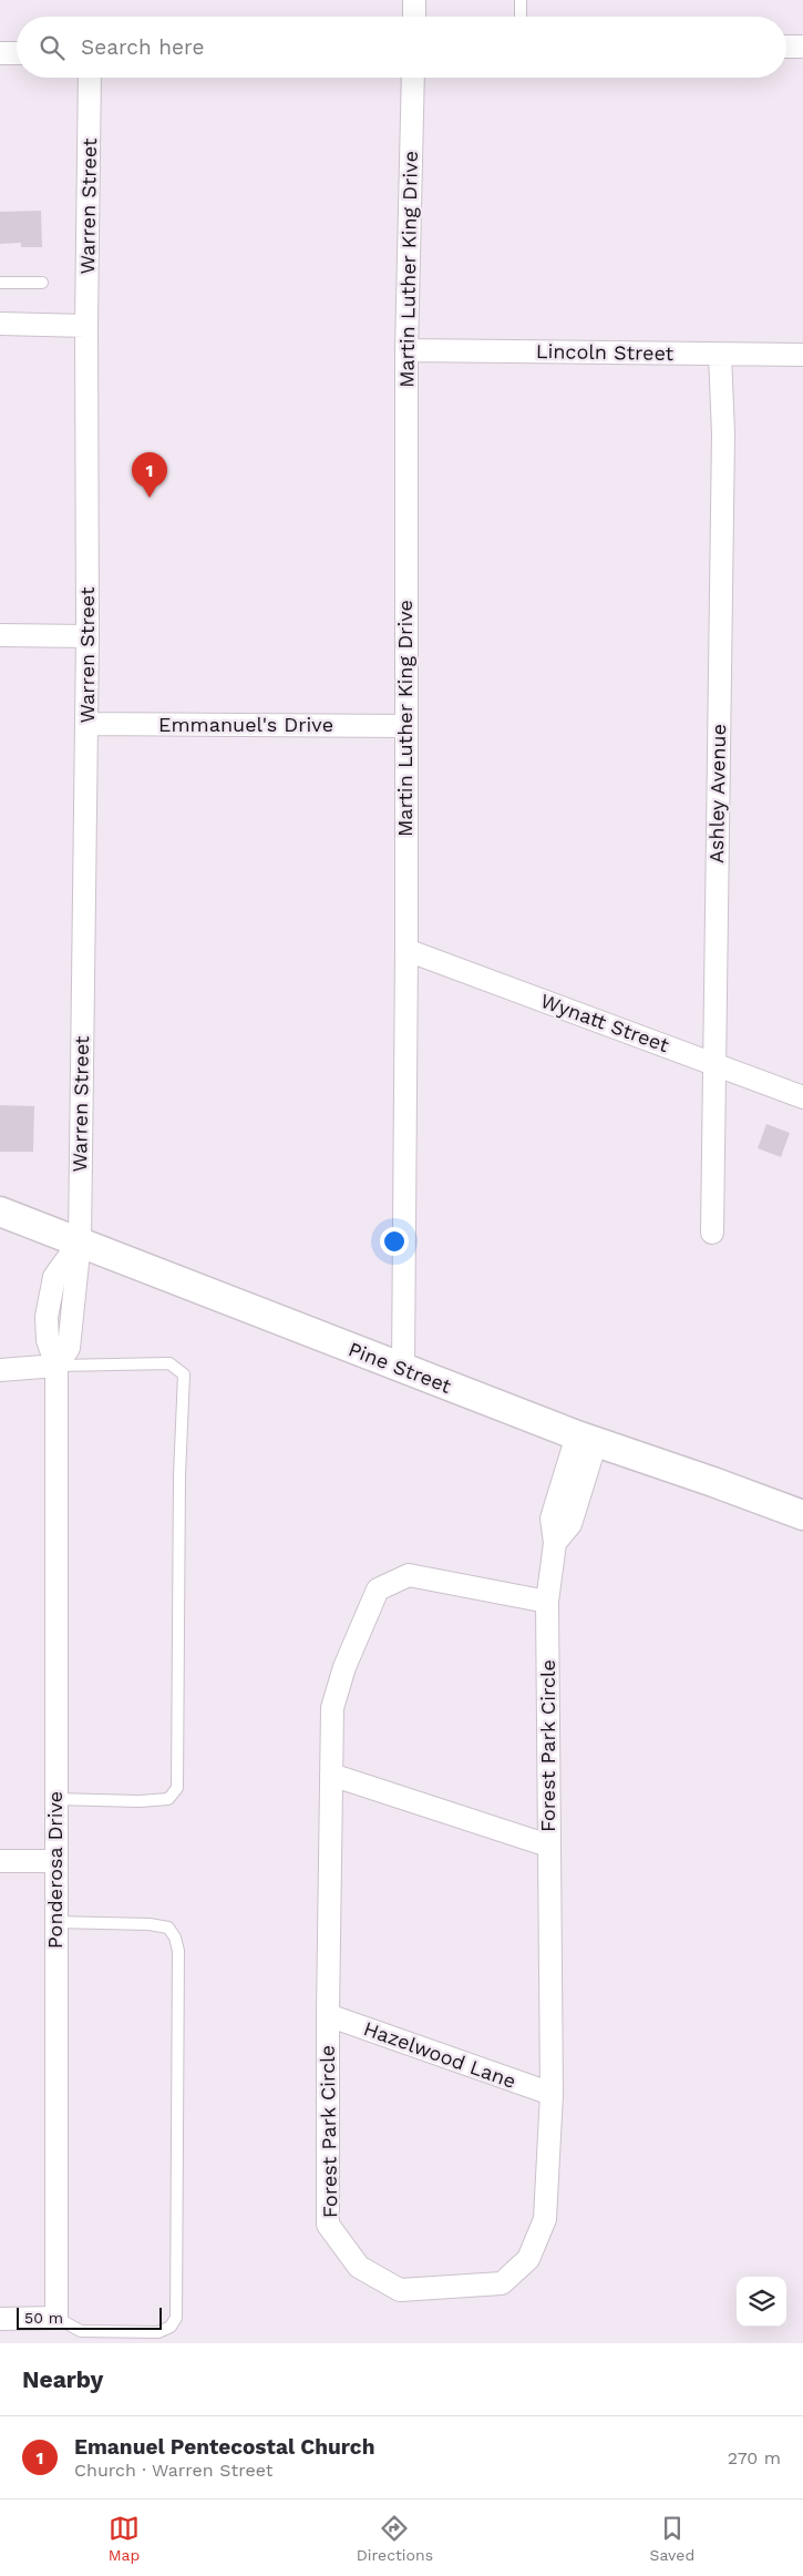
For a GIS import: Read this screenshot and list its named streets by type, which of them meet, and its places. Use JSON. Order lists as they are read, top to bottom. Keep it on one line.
{"streets":{"street":["Warren Street","Martin Luther King Drive","Lincoln Street","Emmanuel's Drive","Ashley Avenue","Wynatt Street","Pine Street","Forest Park Circle","Ponderosa Drive","Hazelwood Lane"]},"crossings":[["Warren Street","Emmanuel's Drive"],["Warren Street","Pine Street"],["Warren Street","Ponderosa Drive"],["Martin Luther King Drive","Lincoln Street"],["Martin Luther King Drive","Emmanuel's Drive"],["Martin Luther King Drive","Wynatt Street"],["Martin Luther King Drive","Pine Street"],["Lincoln Street","Ashley Avenue"],["Ashley Avenue","Wynatt Street"],["Pine Street","Forest Park Circle"],["Pine Street","Ponderosa Drive"],["Forest Park Circle","Hazelwood Lane"]],"scale_bar":"50 m","page":{"search":"Search here","pins":"1","scale":"50 m","heading":"Nearby","list":[{"mark":"1","name":"Emanuel Pentecostal Church","note":"Church · Warren Street","value":"270 m"}],"nav":["Map","Directions","Saved"]}}
